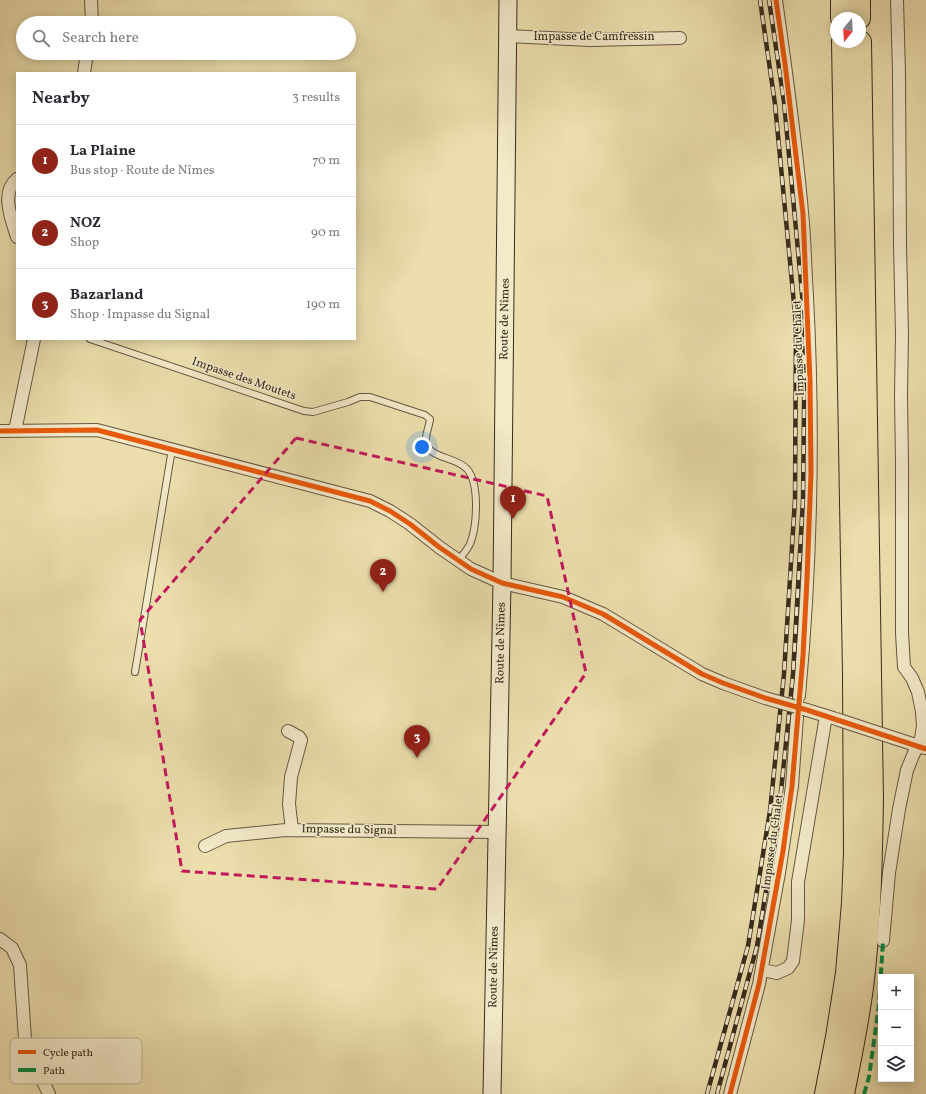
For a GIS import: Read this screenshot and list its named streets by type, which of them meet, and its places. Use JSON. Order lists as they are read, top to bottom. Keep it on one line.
{"streets":{"main road":["Route de Nîmes"],"street":["Impasse de Camfressin","Impasse du Chalet","Impasse du Signal"],"lane":["Impasse des Moutets"]},"crossings":[["Impasse de Camfressin","Route de Nîmes"],["Route de Nîmes","Impasse du Signal"]],"legend":["Cycle path","Path"],"north":"bottom","page":{"search":"Search here","heading":["Nearby","3 results"],"list":[{"mark":"1","name":"La Plaine","note":"Bus stop · Route de Nîmes","value":"70 m"},{"mark":"2","name":"NOZ","note":"Shop","value":"90 m"},{"mark":"3","name":"Bazarland","note":"Shop · Impasse du Signal","value":"190 m"}],"pins":["1","2","3"],"map_buttons":["+","−"]}}
